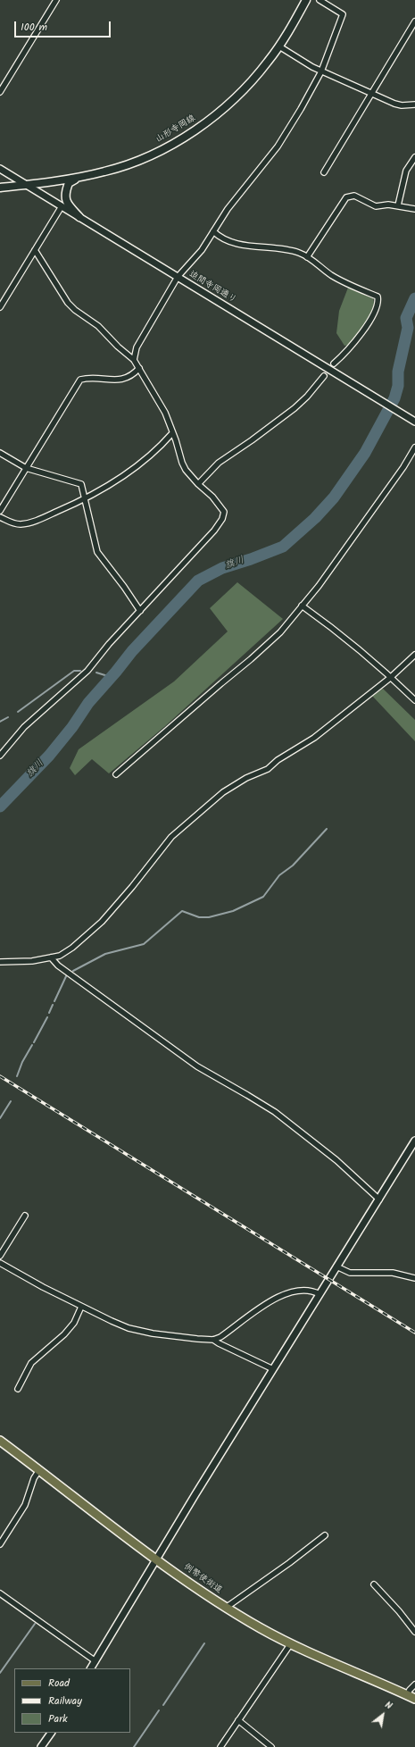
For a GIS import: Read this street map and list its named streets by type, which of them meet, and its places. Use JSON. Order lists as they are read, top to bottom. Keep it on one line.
{"streets":{"main road":["山形寺岡線","例幣使街道"],"street":["迫間寺岡通り"]},"crossings":[["山形寺岡線","迫間寺岡通り"]],"water":["旗川"],"legend":["Road","Railway","Park"],"scale_bar":"100 m","north":"top right"}
